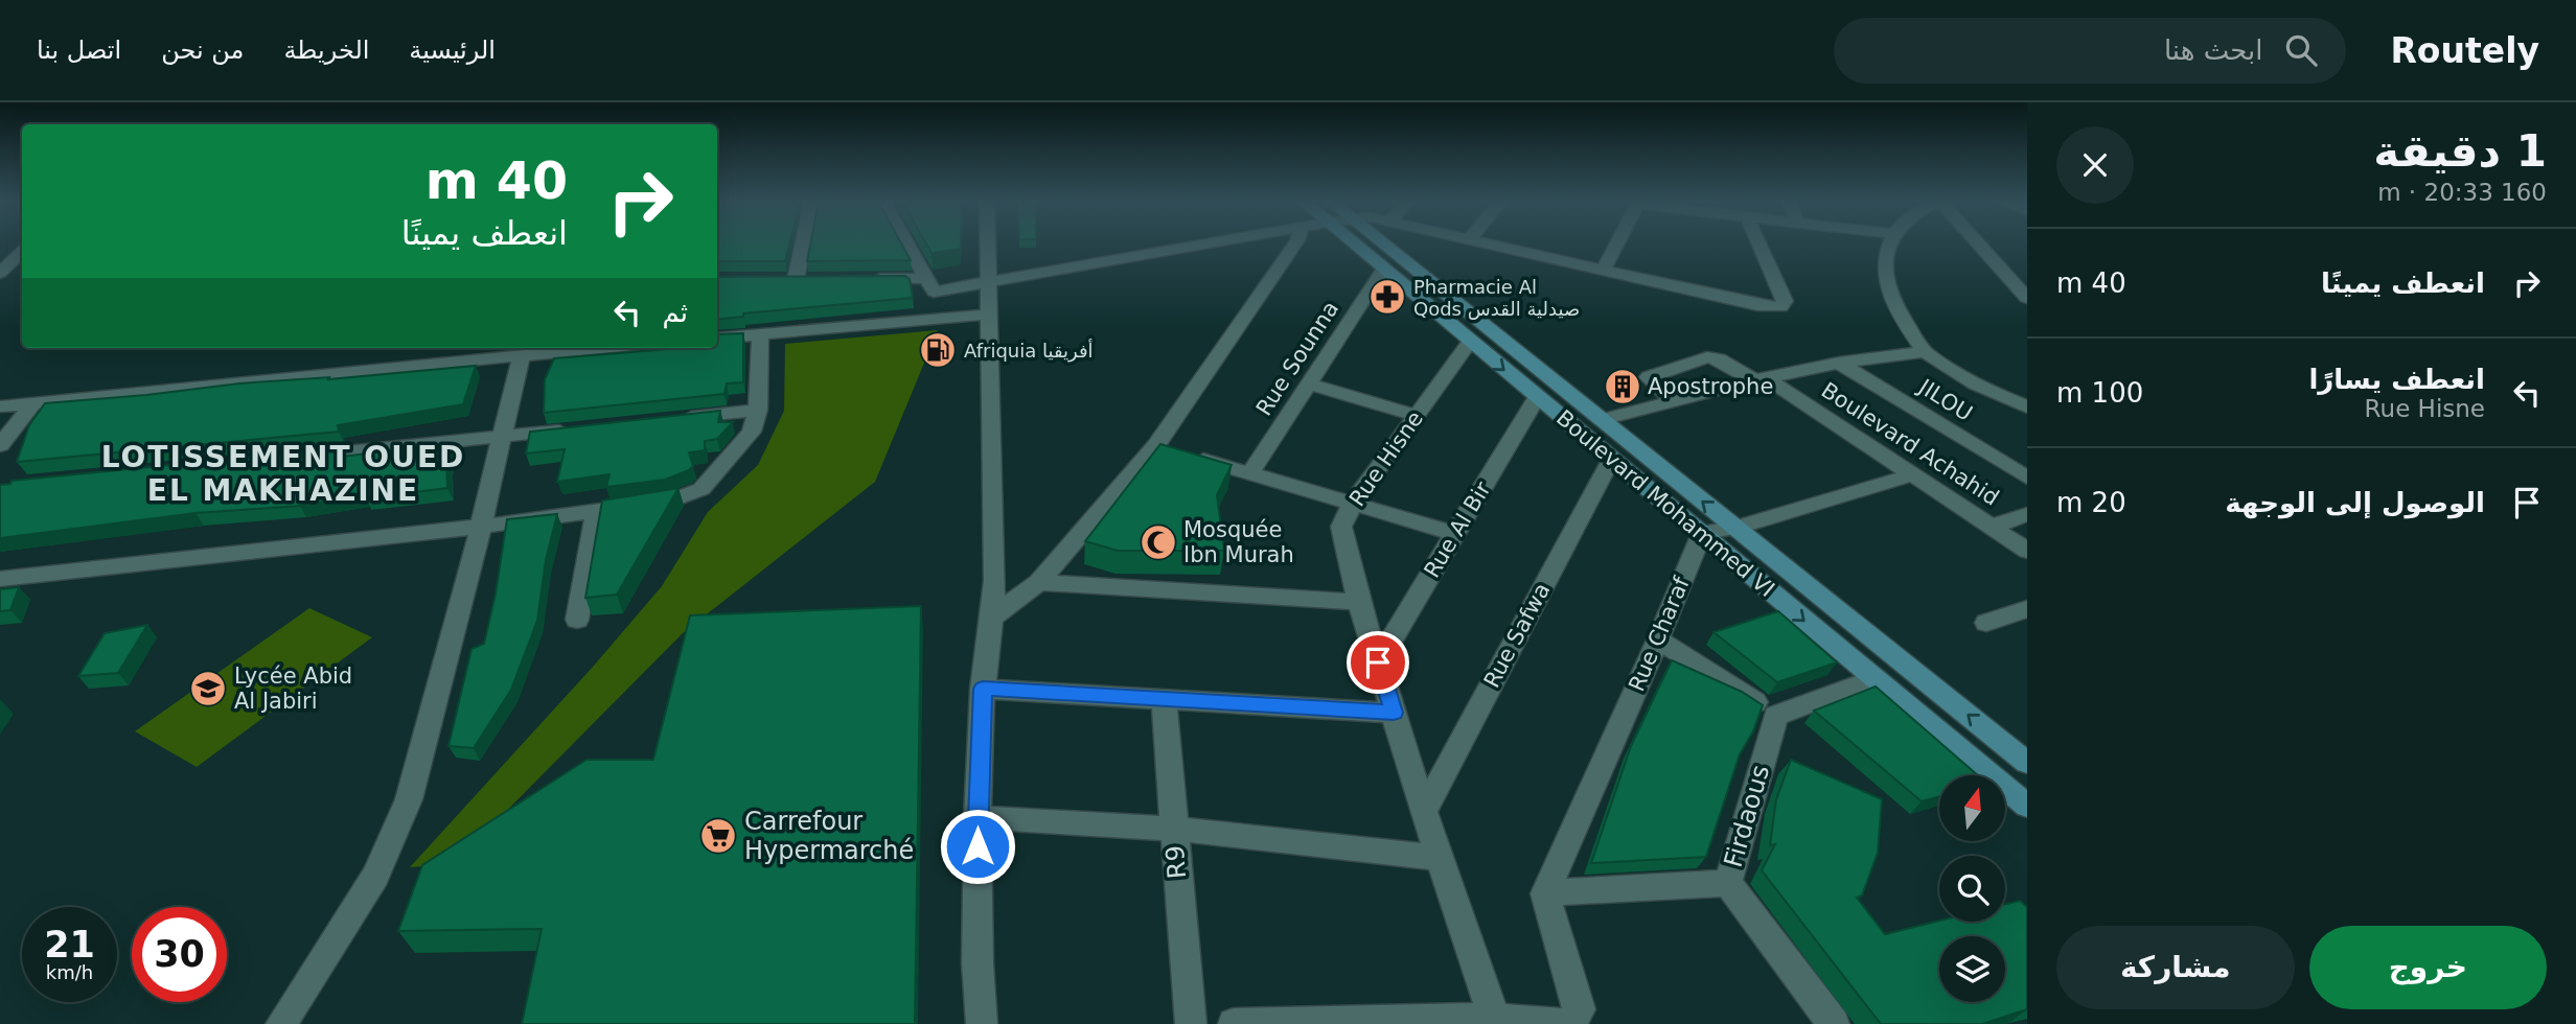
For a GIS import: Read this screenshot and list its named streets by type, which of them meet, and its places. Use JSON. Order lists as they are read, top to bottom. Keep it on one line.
{"streets":{"main road":["Boulevard Mohammed VI"],"street":["Rue Sounna","JILOU","Boulevard Achahid","Rue Hisne","Rue Al Bir","Rue Charaf","Rue Safwa","Firdaous","R9"]},"crossings":[["Rue Sounna","Boulevard Mohammed VI"],["Rue Hisne","Boulevard Mohammed VI"],["Rue Hisne","Rue Al Bir"],["Rue Hisne","Rue Safwa"],["Boulevard Mohammed VI","Rue Al Bir"],["Boulevard Mohammed VI","Rue Charaf"],["Boulevard Mohammed VI","Rue Safwa"],["Rue Charaf","Firdaous"]],"districts":["LOTISSEMENT OUED EL MAKHAZINE"],"places":{"pharmacy":["Pharmacie Al Qods صيدلية القدس"],"fuel station":["Afriquia أفريقيا"],"building":["Apostrophe"],"mosque":["Mosquée Ibn Murah"],"school or university":["Lycée Abid Al Jabiri"],"supermarket":["Carrefour Hypermarché"]},"north":"top","page":{"header":"Routely","search":"ابحث هنا","nav":["الرئيسية","الخريطة","من نحن","اتصل بنا"],"heading":["1 دقيقة","160 m · 20:33"],"turn":["40 m","انعطف يمينًا"],"list":[{"name":"انعطف يمينًا","value":"40 m"},{"name":"انعطف يسارًا","note":"Rue Hisne","value":"100 m"},{"name":"الوصول إلى الوجهة","value":"20 m"}],"then":"ثم","speed":"21 km/h","limit":"30","buttons":["خروج","مشاركة"]}}
